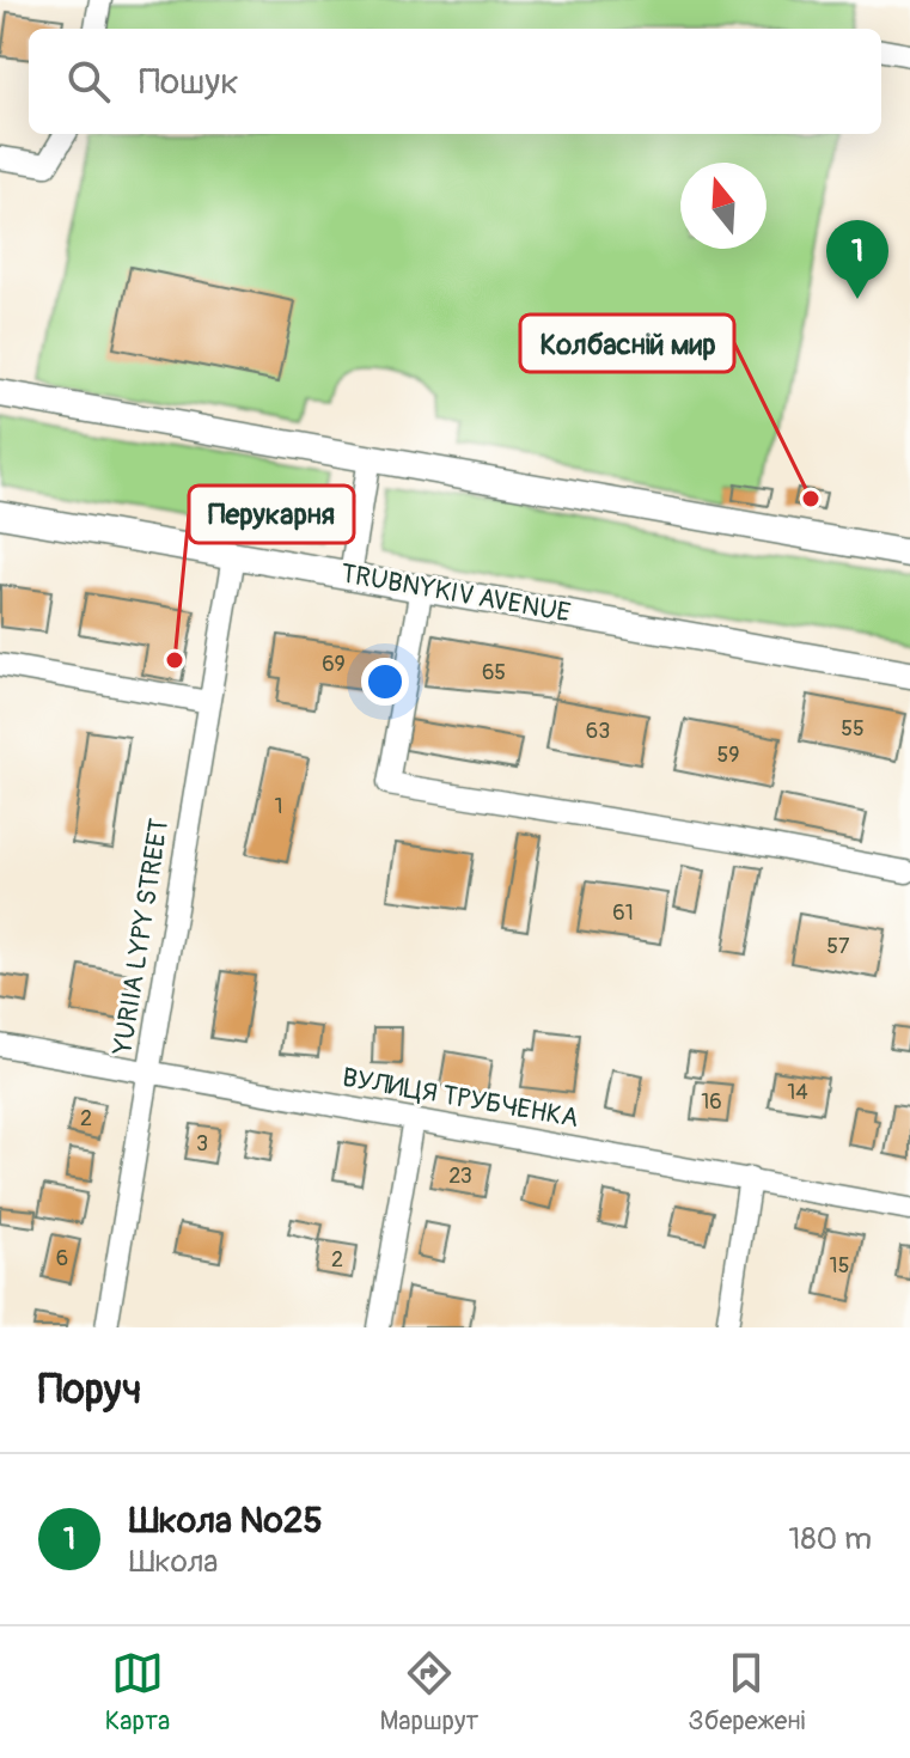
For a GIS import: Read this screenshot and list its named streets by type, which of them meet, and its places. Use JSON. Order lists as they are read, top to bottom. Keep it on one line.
{"streets":{"main road":["TRUBNYKIV AVENUE"],"street":["YURIIA LYPY STREET","ВУЛИЦЯ ТРУБЧЕНКА"]},"crossings":[["TRUBNYKIV AVENUE","YURIIA LYPY STREET"],["YURIIA LYPY STREET","ВУЛИЦЯ ТРУБЧЕНКА"]],"places":["Колбасній мир","Перукарня"],"house_numbers":["69","65","55","63","59","1","61","57","14","16","2","3","23","6","2","15"],"north":"top","page":{"search":"Пошук","pins":"1","heading":"Поруч","list":[{"mark":"1","name":"Школа №25","note":"Школа","value":"180 m"}],"nav":["Карта","Маршрут","Збережені"]}}
